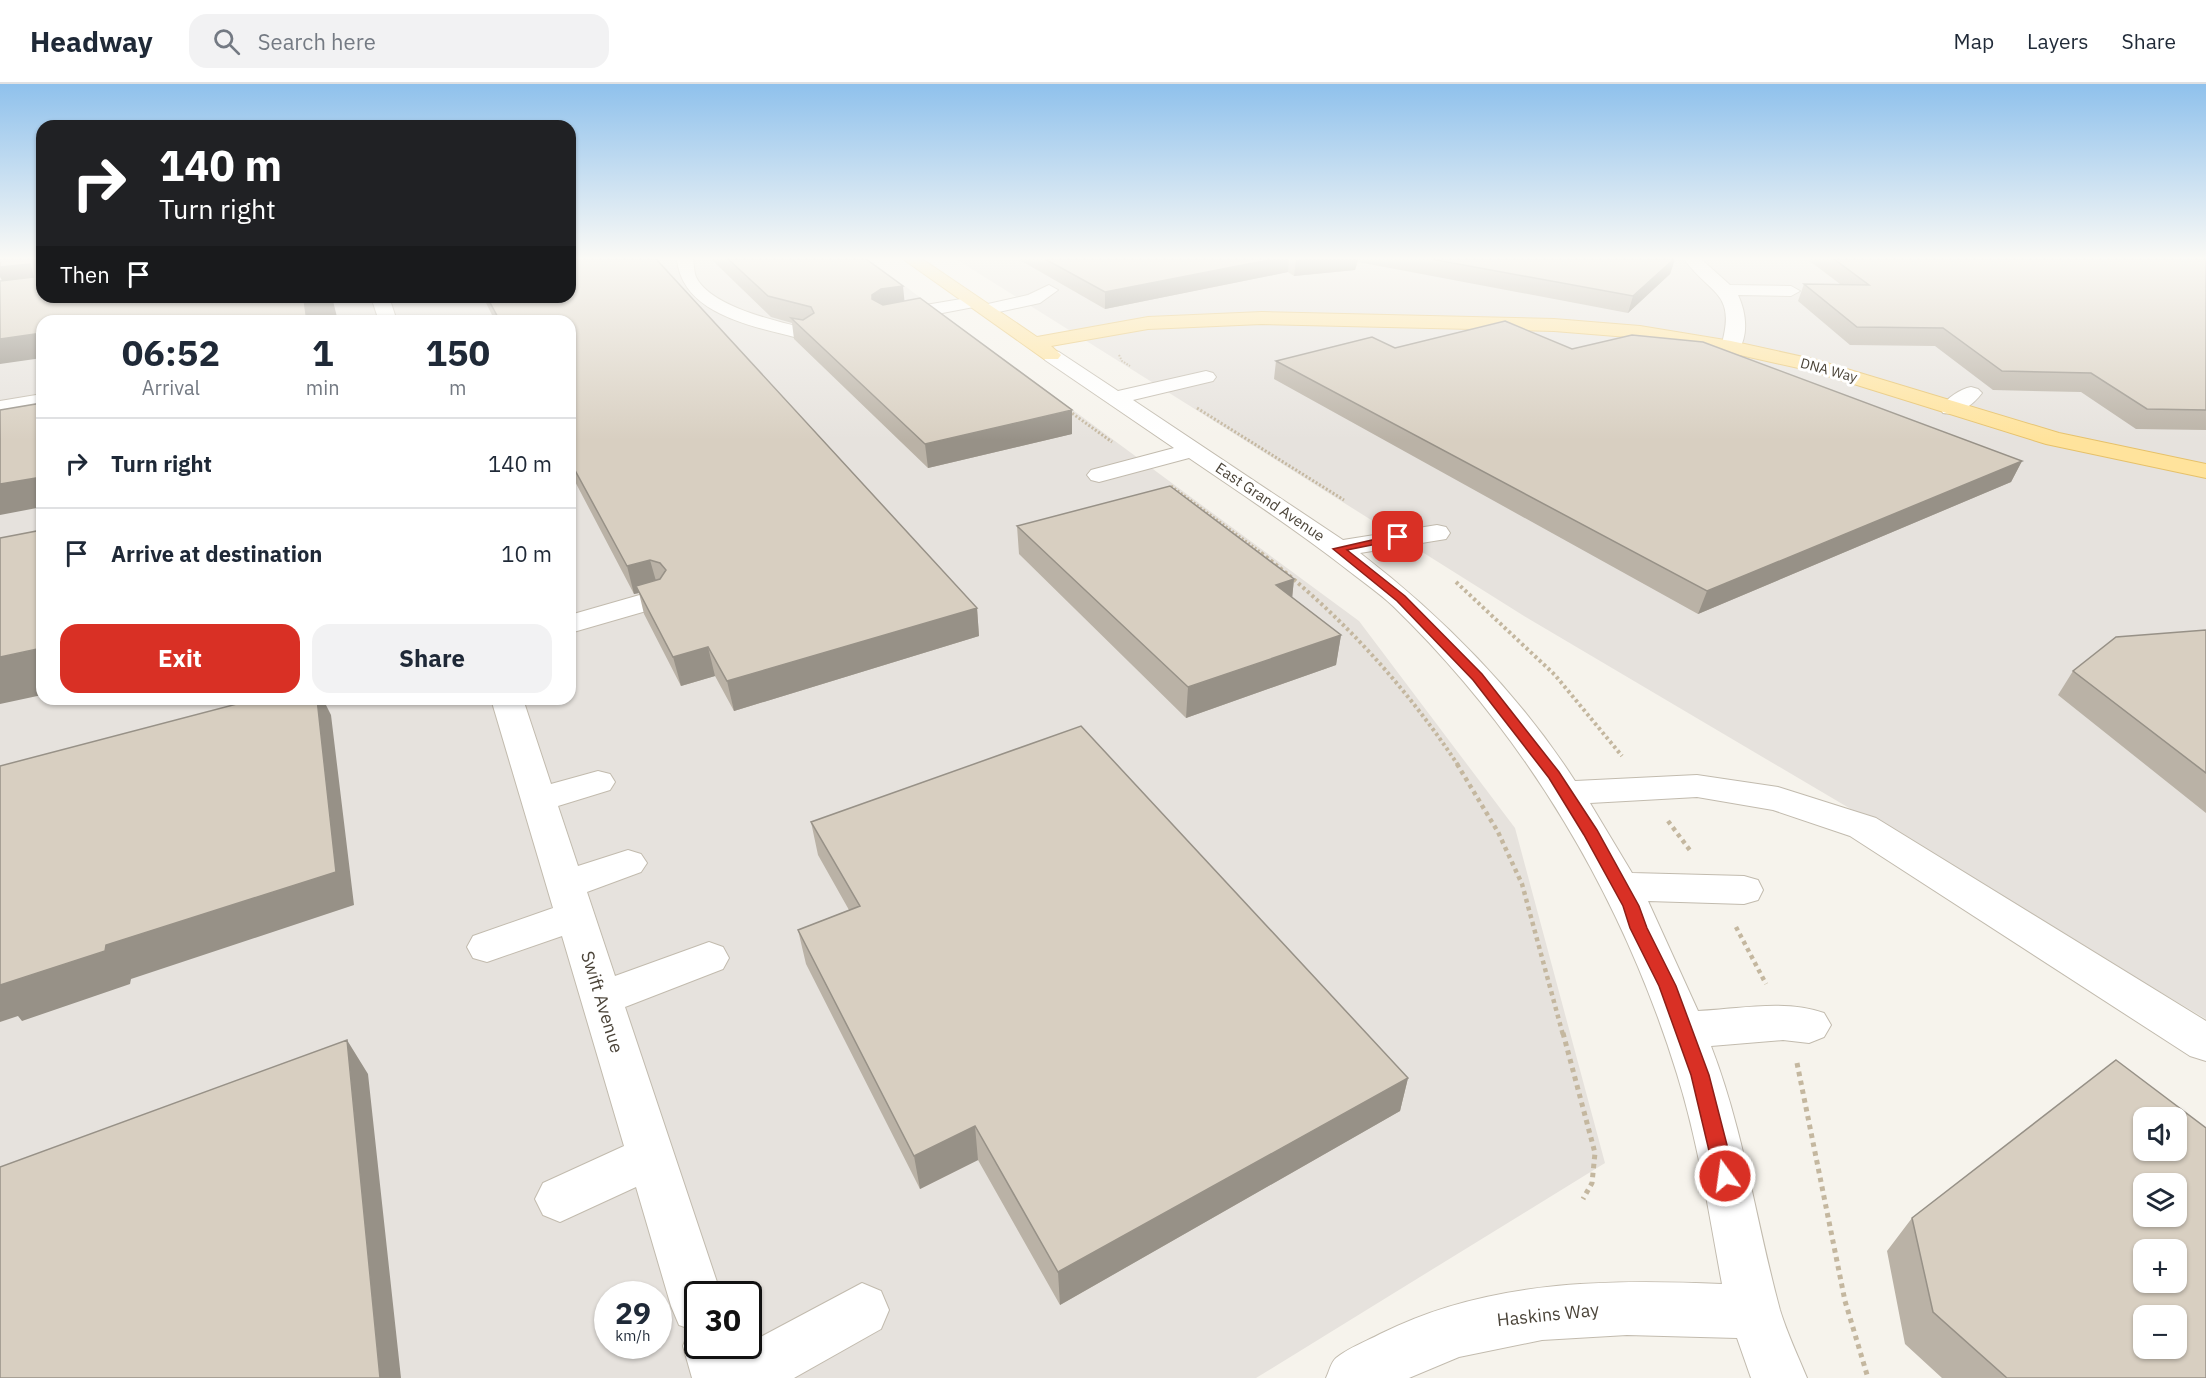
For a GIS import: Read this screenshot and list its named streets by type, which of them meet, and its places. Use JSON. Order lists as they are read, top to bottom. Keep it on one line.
{"streets":{"main road":["DNA Way","East Grand Avenue"],"street":["Swift Avenue","Haskins Way"]},"crossings":[["DNA Way","East Grand Avenue"],["East Grand Avenue","Haskins Way"]],"page":{"header":"Headway","search":"Search here","nav":["Map","Layers","Share"],"turn":["140 m","Turn right"],"then":"Then","eta":["06:52","Arrival","1","min","150","m"],"list":[{"name":"Turn right","value":"140 m"},{"name":"Arrive at destination","value":"10 m"}],"buttons":["Exit","Share"],"map_buttons":["+","−"],"speed":"29 km/h","limit":"30"}}
